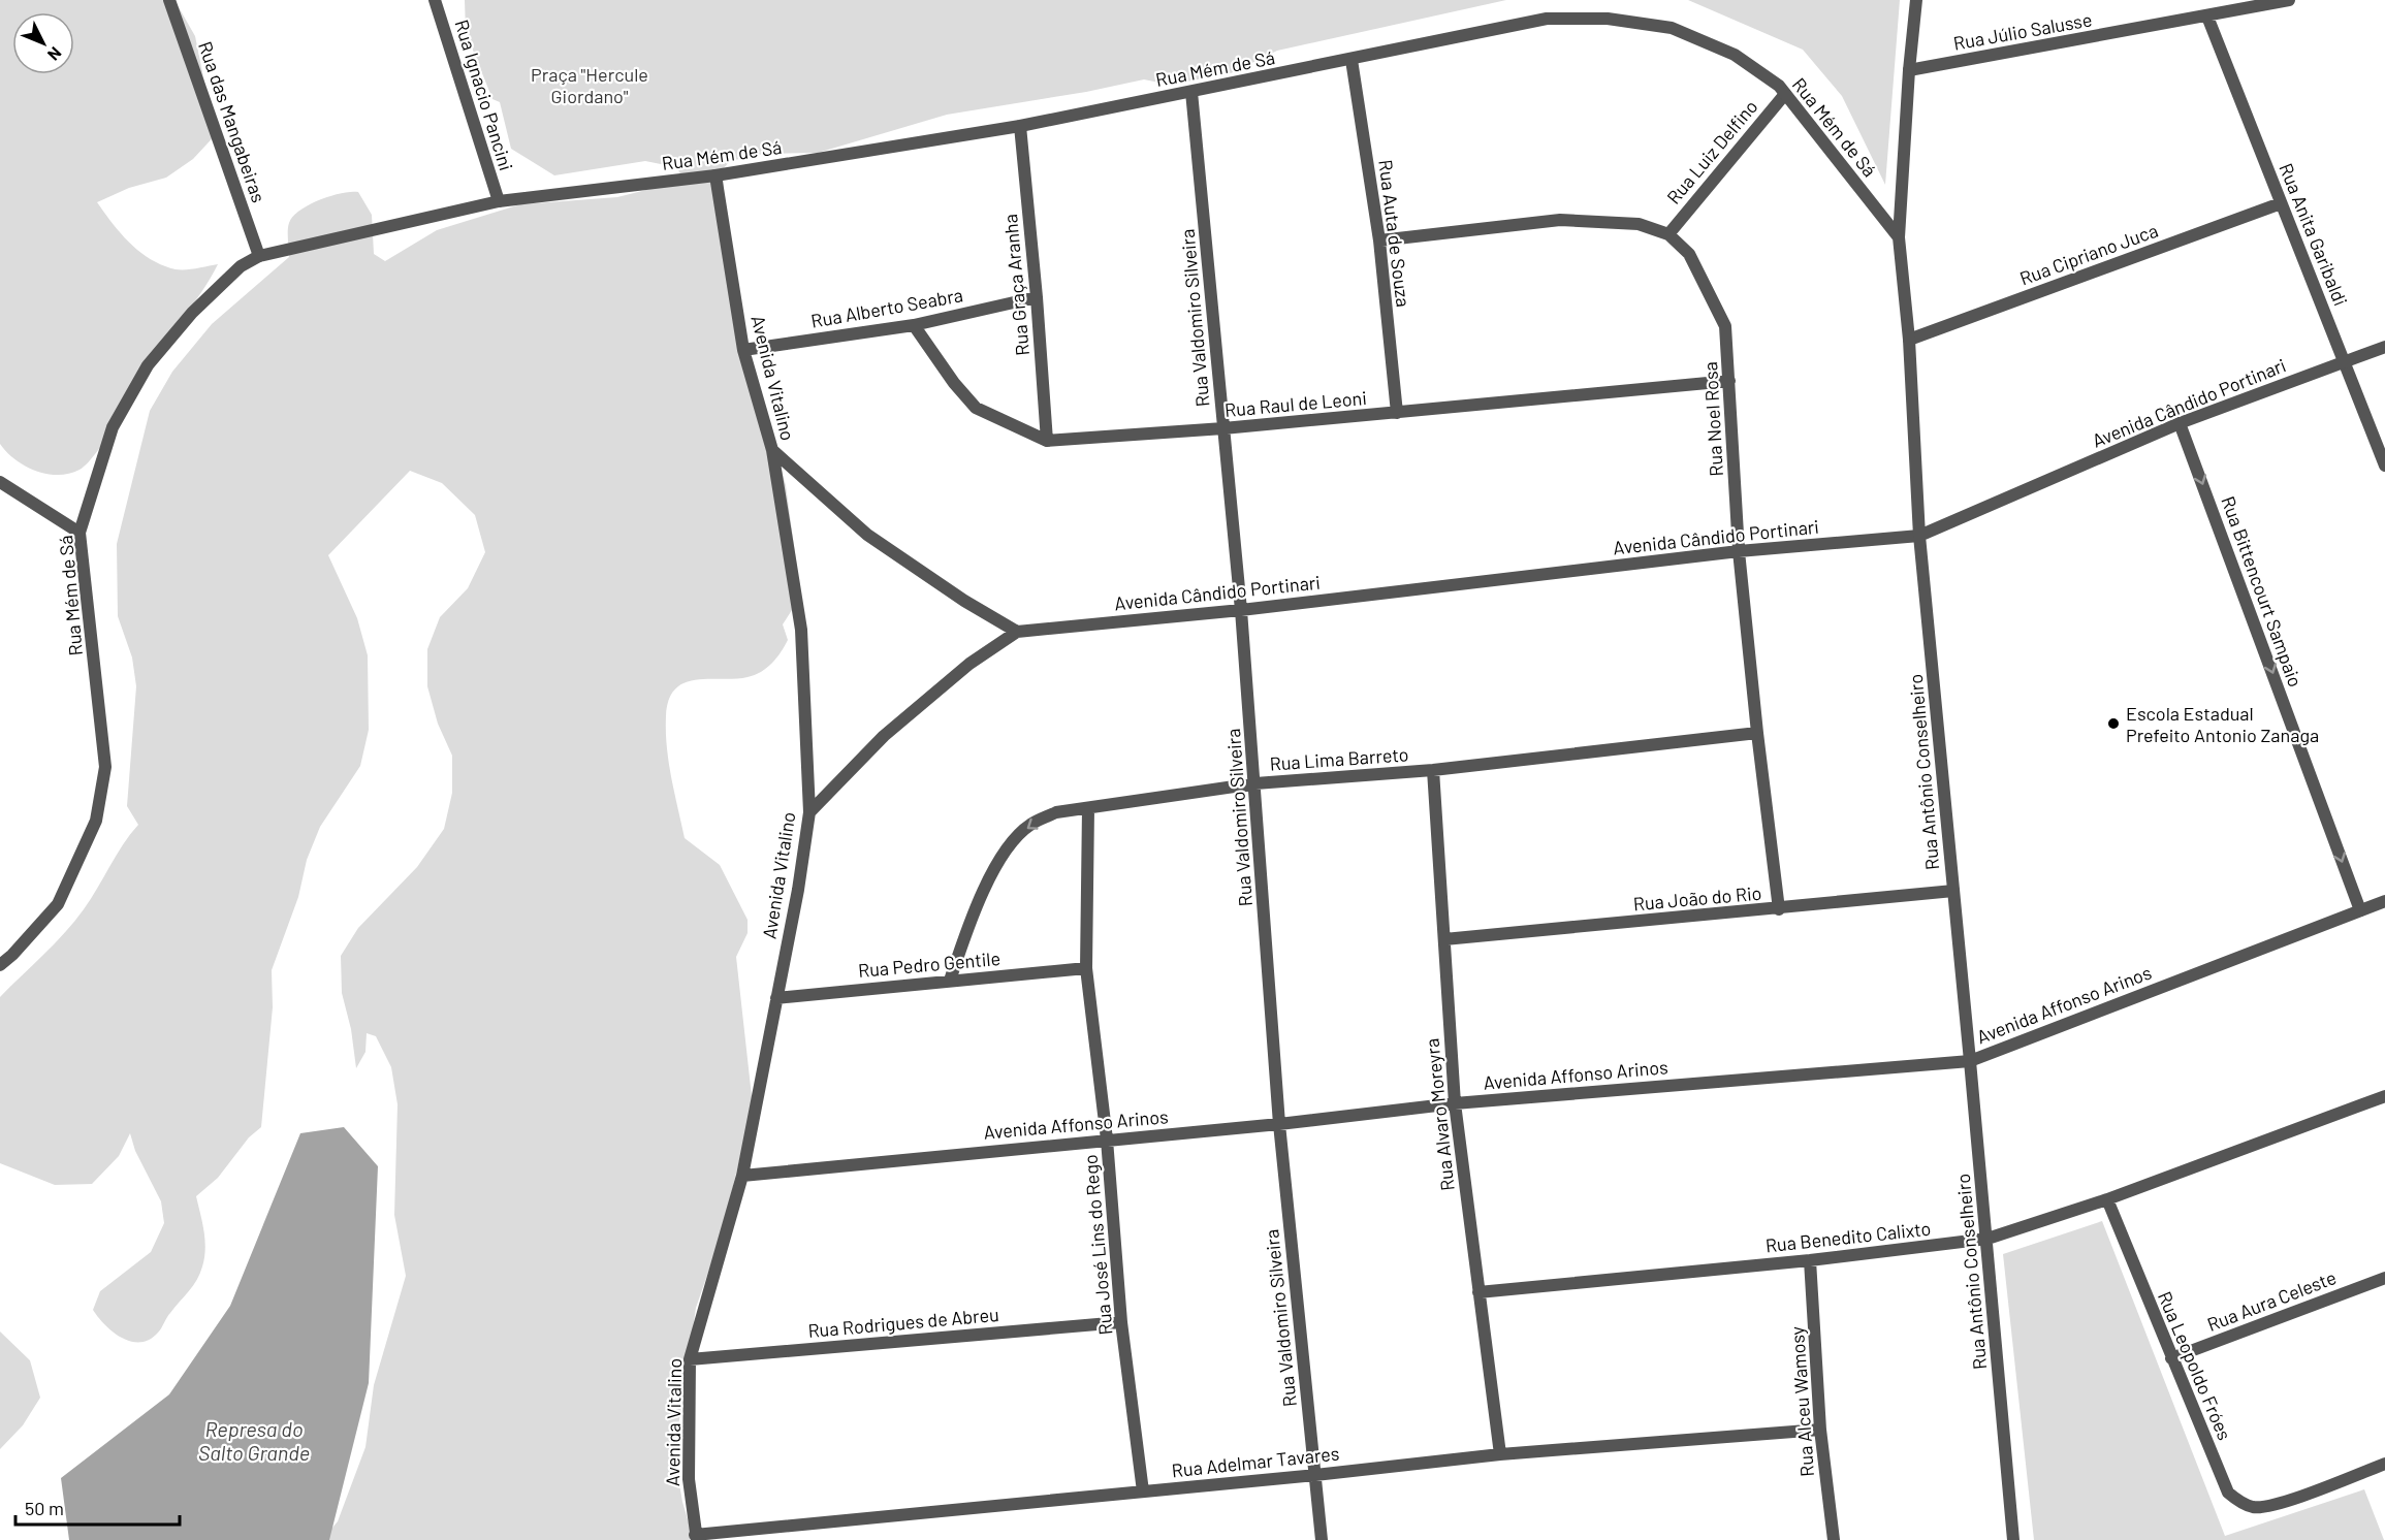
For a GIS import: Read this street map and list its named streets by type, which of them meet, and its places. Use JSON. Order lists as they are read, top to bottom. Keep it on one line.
{"streets":{"street":["Rua Júlio Salusse","Rua Mém de Sá","Rua Ignacio Pancini","Rua das Mangabeiras","Rua Luiz Delfino","Rua Auta de Souza","Rua Anita Garibaldi","Rua Cipriano Juca","Rua Graça Aranha","Rua Alberto Seabra","Rua Valdomiro Silveira","Avenida Vitalino","Avenida Cândido Portinari","Rua Raul de Leoni","Rua Noel Rosa","Rua Bittencourt Sampaio","Rua Lima Barreto","Rua Antônio Conselheiro","Rua João do Rio","Rua Pedro Gentile","Avenida Affonso Arinos","Rua Alvaro Moreyra","Rua Benedito Calixto","Rua José Lins do Rego","Rua Aura Celeste","Rua Rodrigues de Abreu","Rua Leopoldo Fróes","Rua Alceu Wamosy","Rua Adelmar Tavares"]},"crossings":[["Rua Júlio Salusse","Rua Anita Garibaldi"],["Rua Júlio Salusse","Rua Antônio Conselheiro"],["Rua Mém de Sá","Rua Ignacio Pancini"],["Rua Mém de Sá","Rua das Mangabeiras"],["Rua Mém de Sá","Rua Luiz Delfino"],["Rua Mém de Sá","Rua Auta de Souza"],["Rua Mém de Sá","Rua Graça Aranha"],["Rua Mém de Sá","Rua Valdomiro Silveira"],["Rua Mém de Sá","Avenida Vitalino"],["Rua Mém de Sá","Rua Antônio Conselheiro"],["Rua Luiz Delfino","Rua Noel Rosa"],["Rua Auta de Souza","Rua Raul de Leoni"],["Rua Auta de Souza","Rua Noel Rosa"],["Rua Anita Garibaldi","Rua Cipriano Juca"],["Rua Anita Garibaldi","Avenida Cândido Portinari"],["Rua Cipriano Juca","Rua Antônio Conselheiro"],["Rua Graça Aranha","Rua Alberto Seabra"],["Rua Graça Aranha","Rua Raul de Leoni"],["Rua Alberto Seabra","Avenida Vitalino"],["Rua Alberto Seabra","Rua Raul de Leoni"],["Rua Valdomiro Silveira","Avenida Cândido Portinari"],["Rua Valdomiro Silveira","Rua Raul de Leoni"],["Rua Valdomiro Silveira","Rua Lima Barreto"],["Rua Valdomiro Silveira","Avenida Affonso Arinos"],["Rua Valdomiro Silveira","Rua Adelmar Tavares"],["Avenida Vitalino","Avenida Cândido Portinari"],["Avenida Vitalino","Rua Pedro Gentile"],["Avenida Vitalino","Avenida Affonso Arinos"],["Avenida Vitalino","Rua Rodrigues de Abreu"],["Avenida Vitalino","Rua Adelmar Tavares"],["Avenida Cândido Portinari","Rua Noel Rosa"],["Avenida Cândido Portinari","Rua Bittencourt Sampaio"],["Avenida Cândido Portinari","Rua Antônio Conselheiro"],["Rua Raul de Leoni","Rua Noel Rosa"],["Rua Noel Rosa","Rua Lima Barreto"],["Rua Noel Rosa","Rua João do Rio"],["Rua Bittencourt Sampaio","Avenida Affonso Arinos"],["Rua Lima Barreto","Rua Pedro Gentile"],["Rua Lima Barreto","Rua Alvaro Moreyra"],["Rua Lima Barreto","Rua José Lins do Rego"],["Rua Antônio Conselheiro","Rua João do Rio"],["Rua Antônio Conselheiro","Avenida Affonso Arinos"],["Rua Antônio Conselheiro","Rua Benedito Calixto"],["Rua João do Rio","Rua Alvaro Moreyra"],["Rua Pedro Gentile","Rua José Lins do Rego"],["Avenida Affonso Arinos","Rua Alvaro Moreyra"],["Avenida Affonso Arinos","Rua José Lins do Rego"],["Rua Alvaro Moreyra","Rua Benedito Calixto"],["Rua Alvaro Moreyra","Rua Adelmar Tavares"],["Rua Benedito Calixto","Rua Leopoldo Fróes"],["Rua Benedito Calixto","Rua Alceu Wamosy"],["Rua José Lins do Rego","Rua Rodrigues de Abreu"],["Rua José Lins do Rego","Rua Adelmar Tavares"],["Rua Aura Celeste","Rua Leopoldo Fróes"],["Rua Alceu Wamosy","Rua Adelmar Tavares"]],"one_way":["Rua Bittencourt Sampaio"],"water":["Represa do Salto Grande"],"parks":["Praça \"Hercule Giordano\""],"places":["Escola Estadual Prefeito Antonio Zanaga"],"scale_bar":"50 m","north":"bottom right"}
